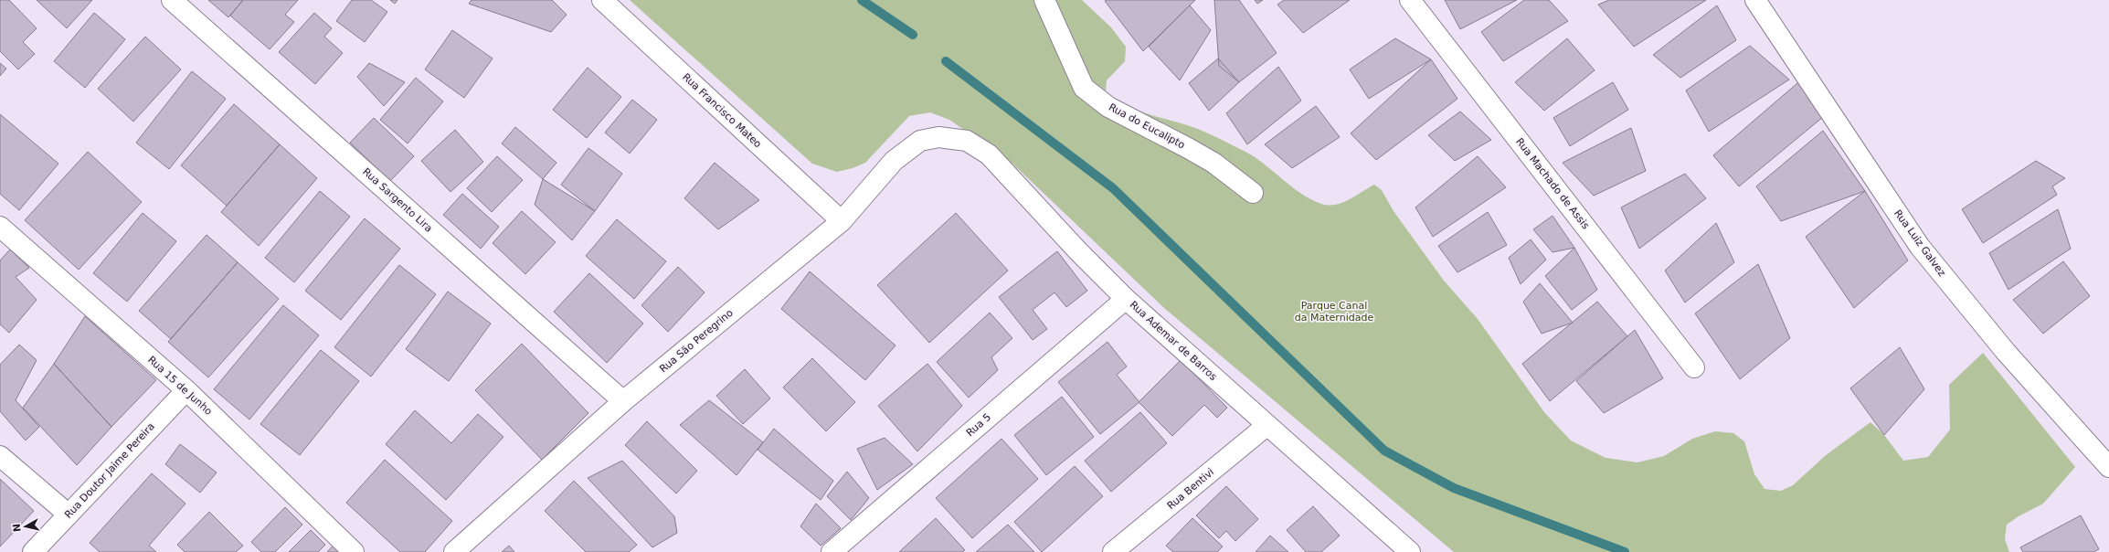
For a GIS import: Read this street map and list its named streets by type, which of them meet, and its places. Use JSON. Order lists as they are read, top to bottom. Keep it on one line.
{"streets":{"street":["Rua Francisco Mateo","Rua do Eucalipto","Rua Machado de Assis","Rua Sargento Lira","Rua Luiz Galvez","Rua São Peregrino","Rua Ademar de Barros","Rua 15 de Junho","Rua 5","Rua Doutor Jaime Pereira","Rua Bentivi"]},"crossings":[["Rua Francisco Mateo","Rua São Peregrino"],["Rua Sargento Lira","Rua São Peregrino"],["Rua São Peregrino","Rua Ademar de Barros"],["Rua Ademar de Barros","Rua 5"],["Rua Ademar de Barros","Rua Bentivi"],["Rua 15 de Junho","Rua Doutor Jaime Pereira"]],"parks":["Parque Canal da Maternidade"],"north":"left"}
